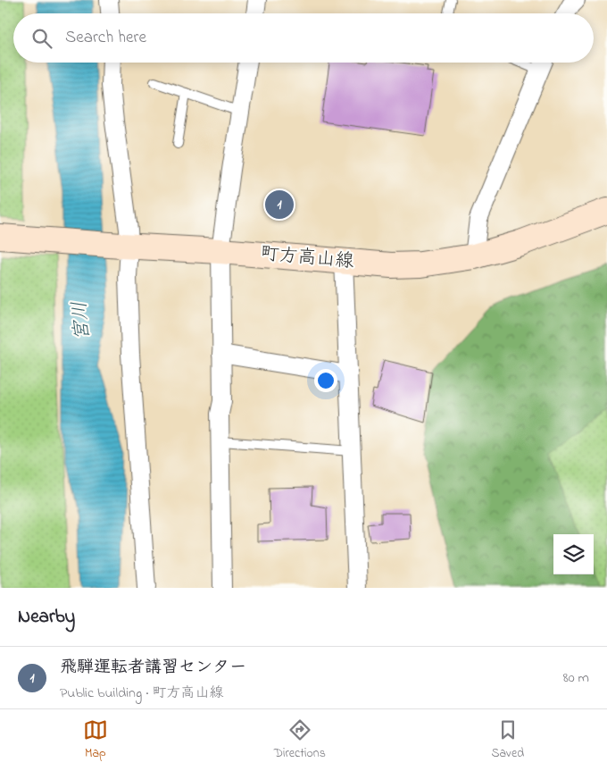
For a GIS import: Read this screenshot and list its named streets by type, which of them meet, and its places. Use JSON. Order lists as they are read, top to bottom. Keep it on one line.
{"streets":{"main road":["町方高山線"]},"water":["宮川"],"page":{"search":"Search here","pins":"1","heading":"Nearby","list":[{"mark":"1","name":"飛騨運転者講習センター","note":"Public building · 町方高山線","value":"80 m"}],"nav":["Map","Directions","Saved"]}}
